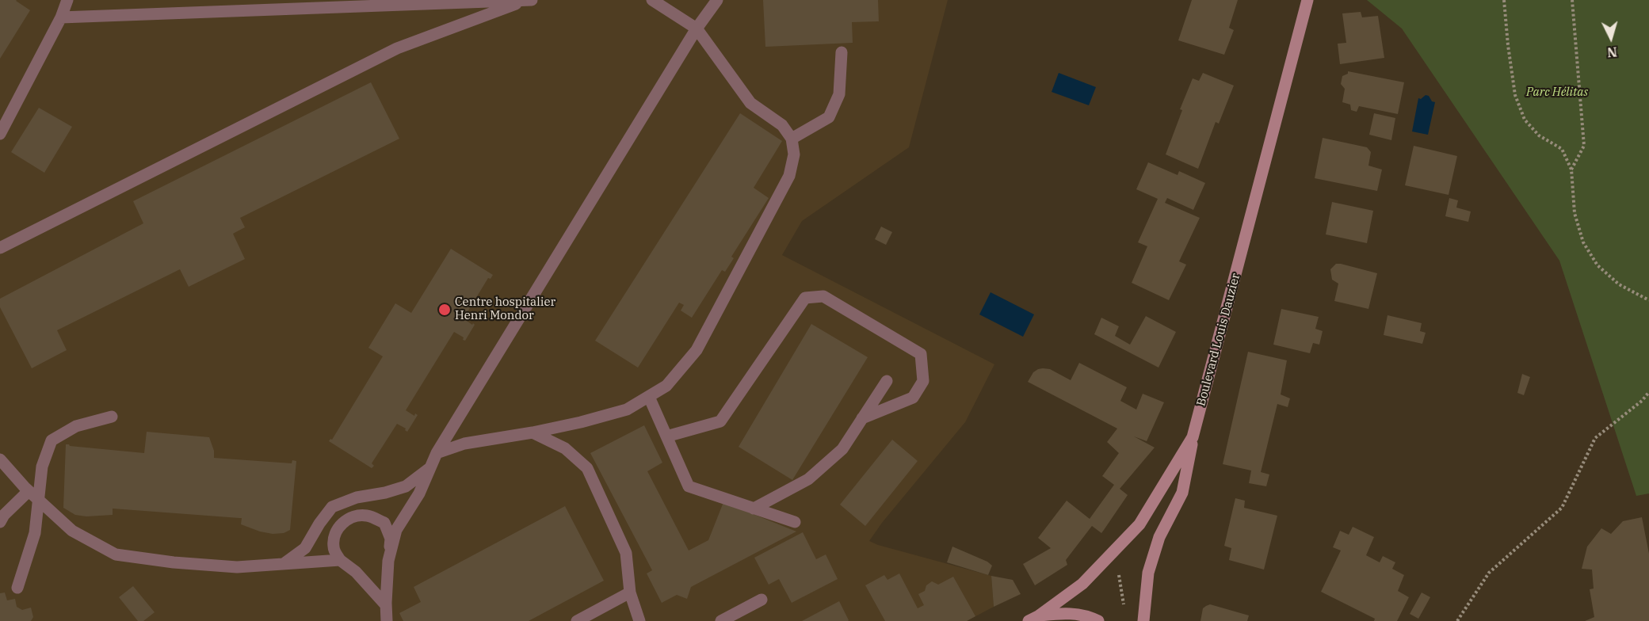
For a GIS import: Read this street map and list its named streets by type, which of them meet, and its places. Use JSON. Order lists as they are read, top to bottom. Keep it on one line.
{"streets":{"main road":["Boulevard Louis Dauzier"]},"parks":["Parc Hélitas"],"places":["Centre hospitalier Henri Mondor"],"north":"bottom"}
